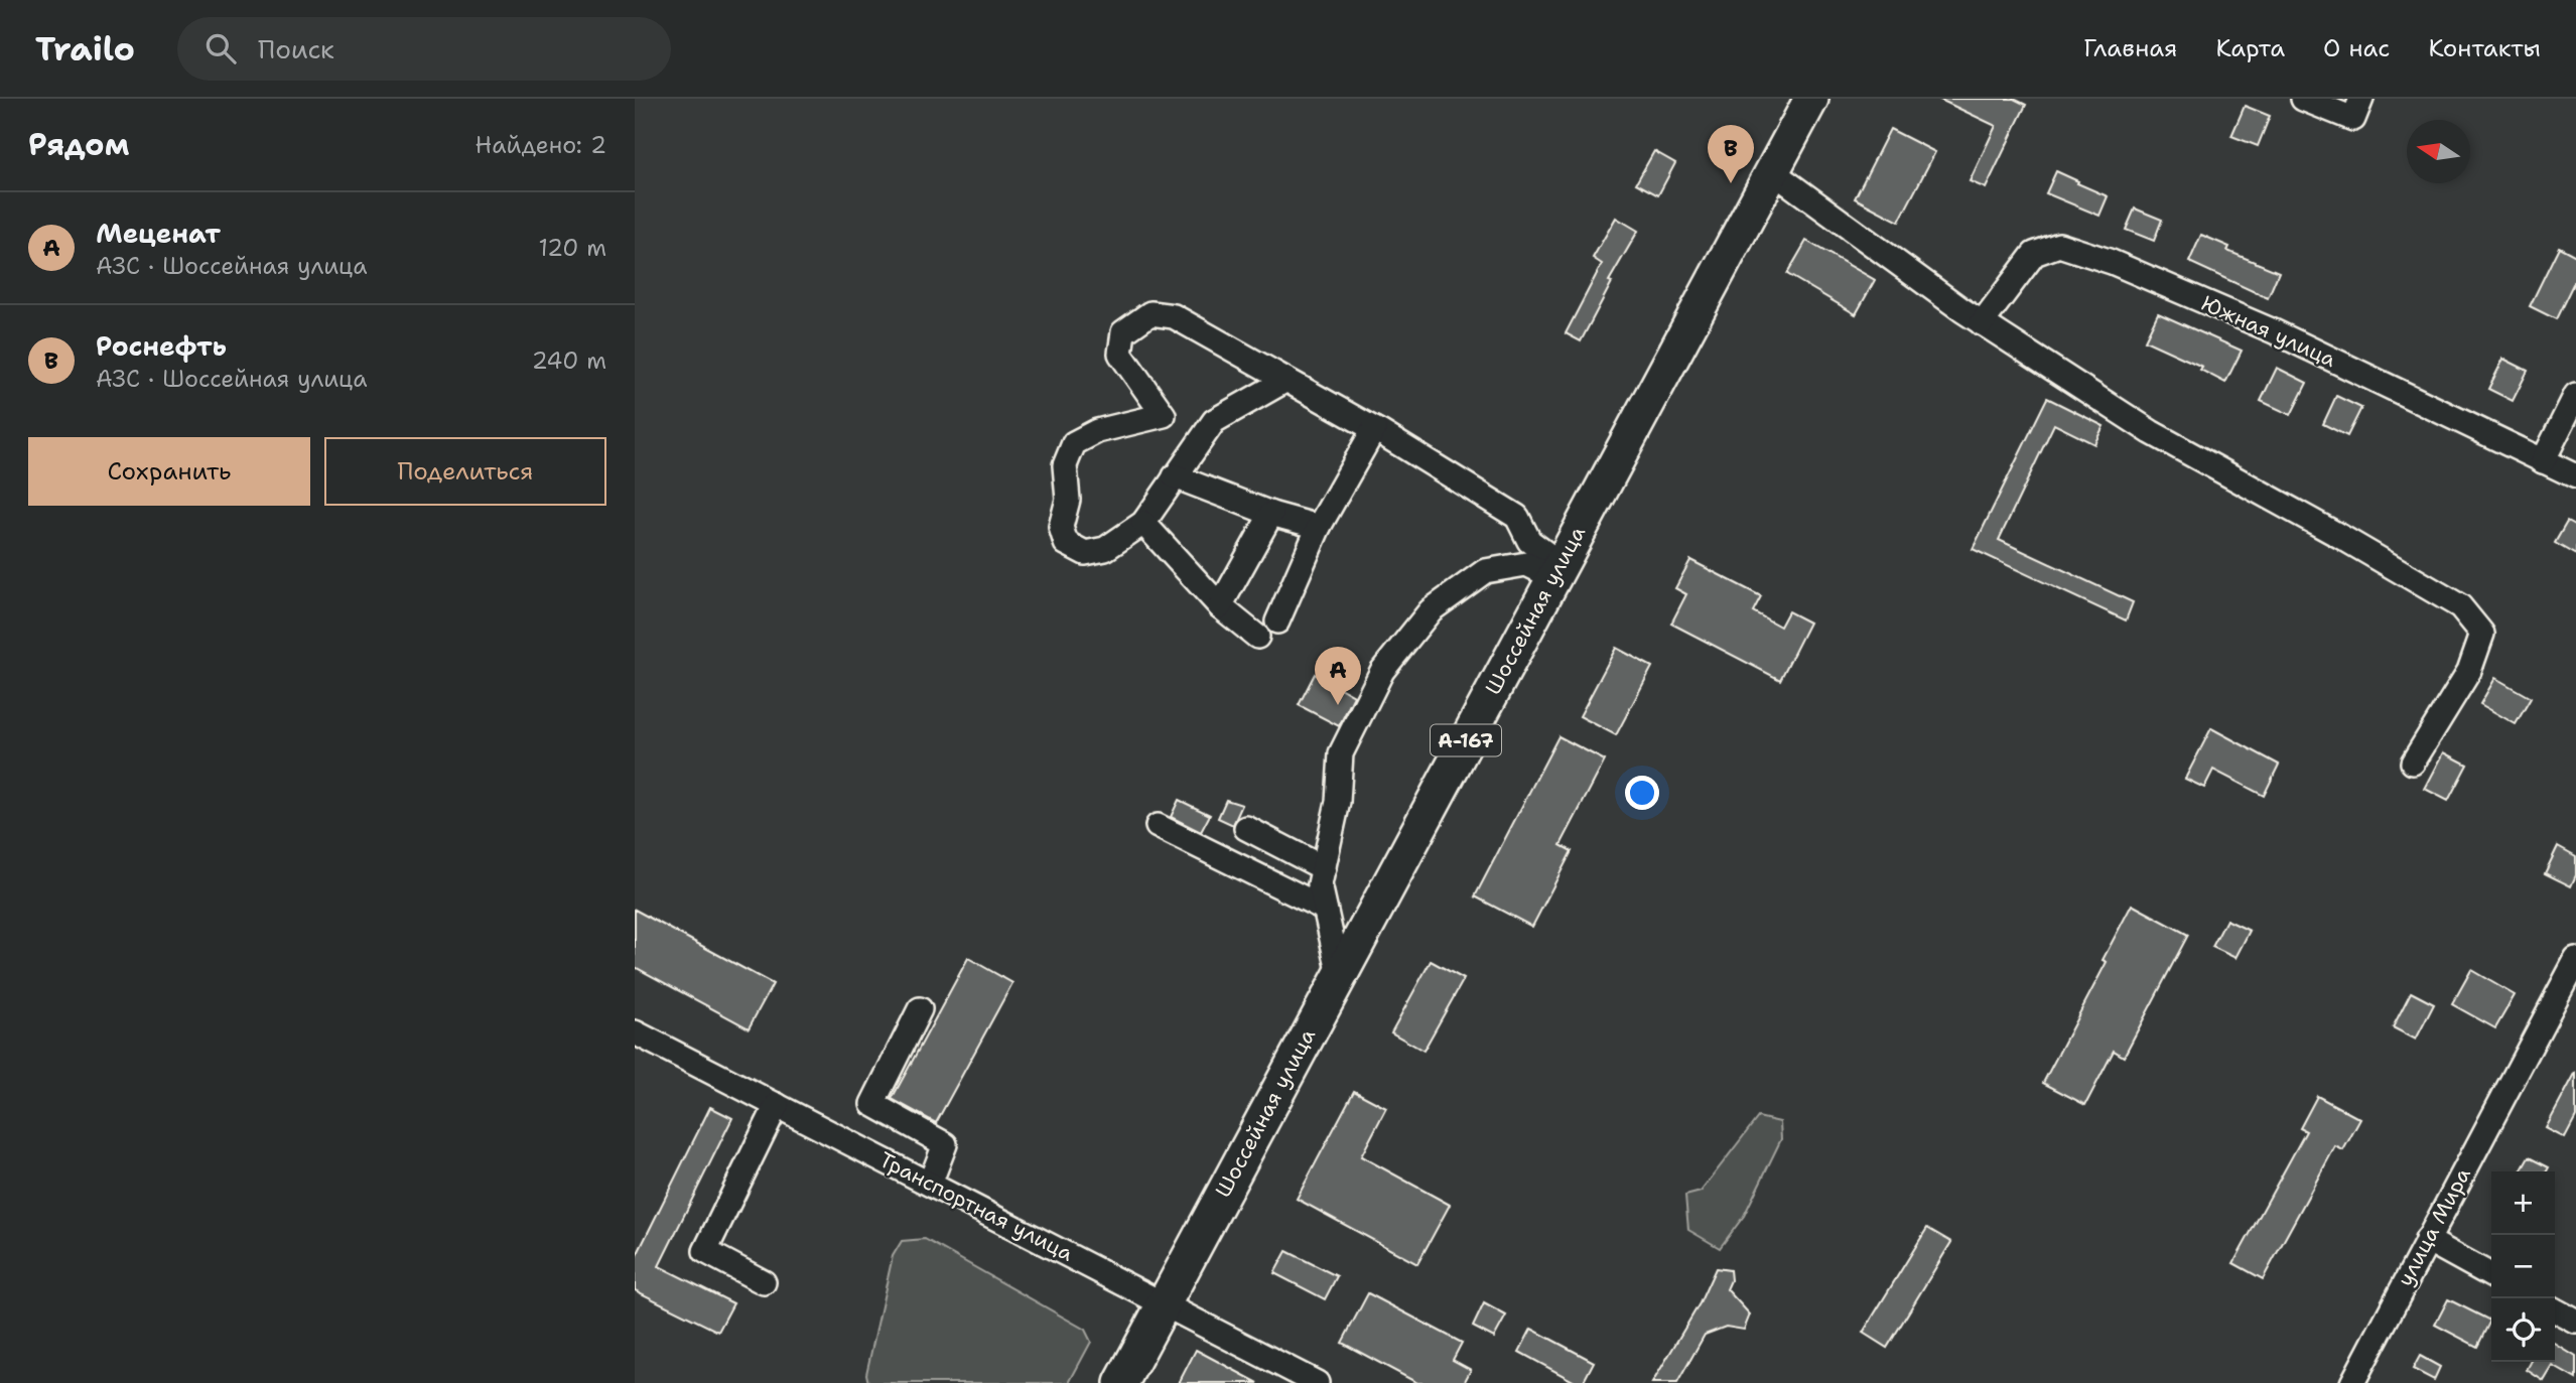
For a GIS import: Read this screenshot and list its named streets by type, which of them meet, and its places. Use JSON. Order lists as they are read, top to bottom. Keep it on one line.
{"streets":{"highway":["Шоссейная улица","А-167"],"street":["Южная улица","Транспортная улица","улица Мира"]},"crossings":[["Шоссейная улица","Транспортная улица"]],"north":"left","page":{"header":"Trailo","search":"Поиск","nav":["Главная","Карта","О нас","Контакты"],"heading":["Рядом","Найдено: 2"],"pins":["B","A"],"list":[{"mark":"A","name":"Меценат","note":"АЗС · Шоссейная улица","value":"120 m"},{"mark":"B","name":"Роснефть","note":"АЗС · Шоссейная улица","value":"240 m"}],"buttons":["Сохранить","Поделиться"],"map_buttons":["+","−"]}}
